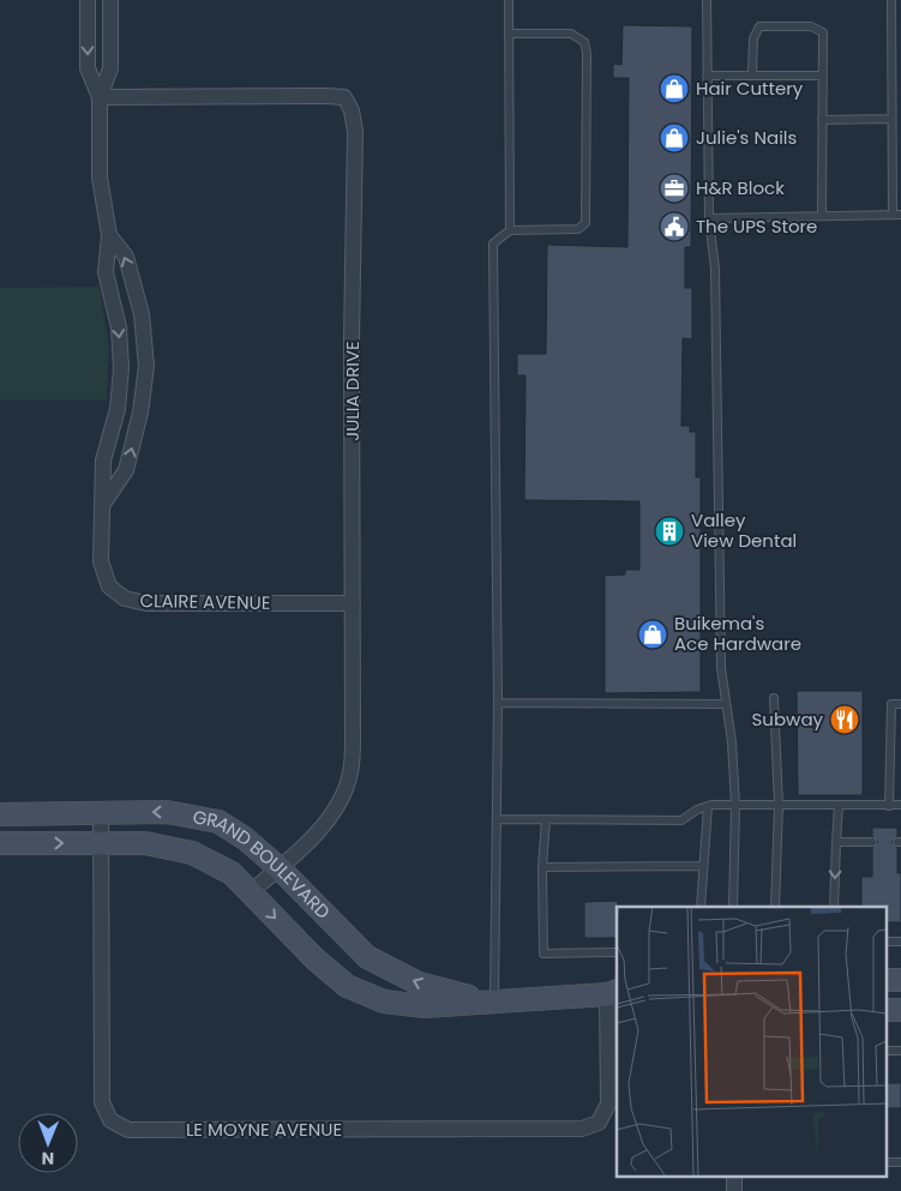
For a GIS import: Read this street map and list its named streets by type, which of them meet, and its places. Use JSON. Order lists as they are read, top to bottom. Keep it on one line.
{"streets":{"street":["JULIA DRIVE","CLAIRE AVENUE","GRAND BOULEVARD","LE MOYNE AVENUE"]},"crossings":[["JULIA DRIVE","CLAIRE AVENUE"],["JULIA DRIVE","GRAND BOULEVARD"],["GRAND BOULEVARD","LE MOYNE AVENUE"]],"places":{"shop":["Hair Cuttery","Julie's Nails","Buikema's Ace Hardware"],"office":["H&R Block"],"public building":["The UPS Store"],"building":["Valley View Dental"],"restaurant":["Subway"]},"north":"bottom"}
